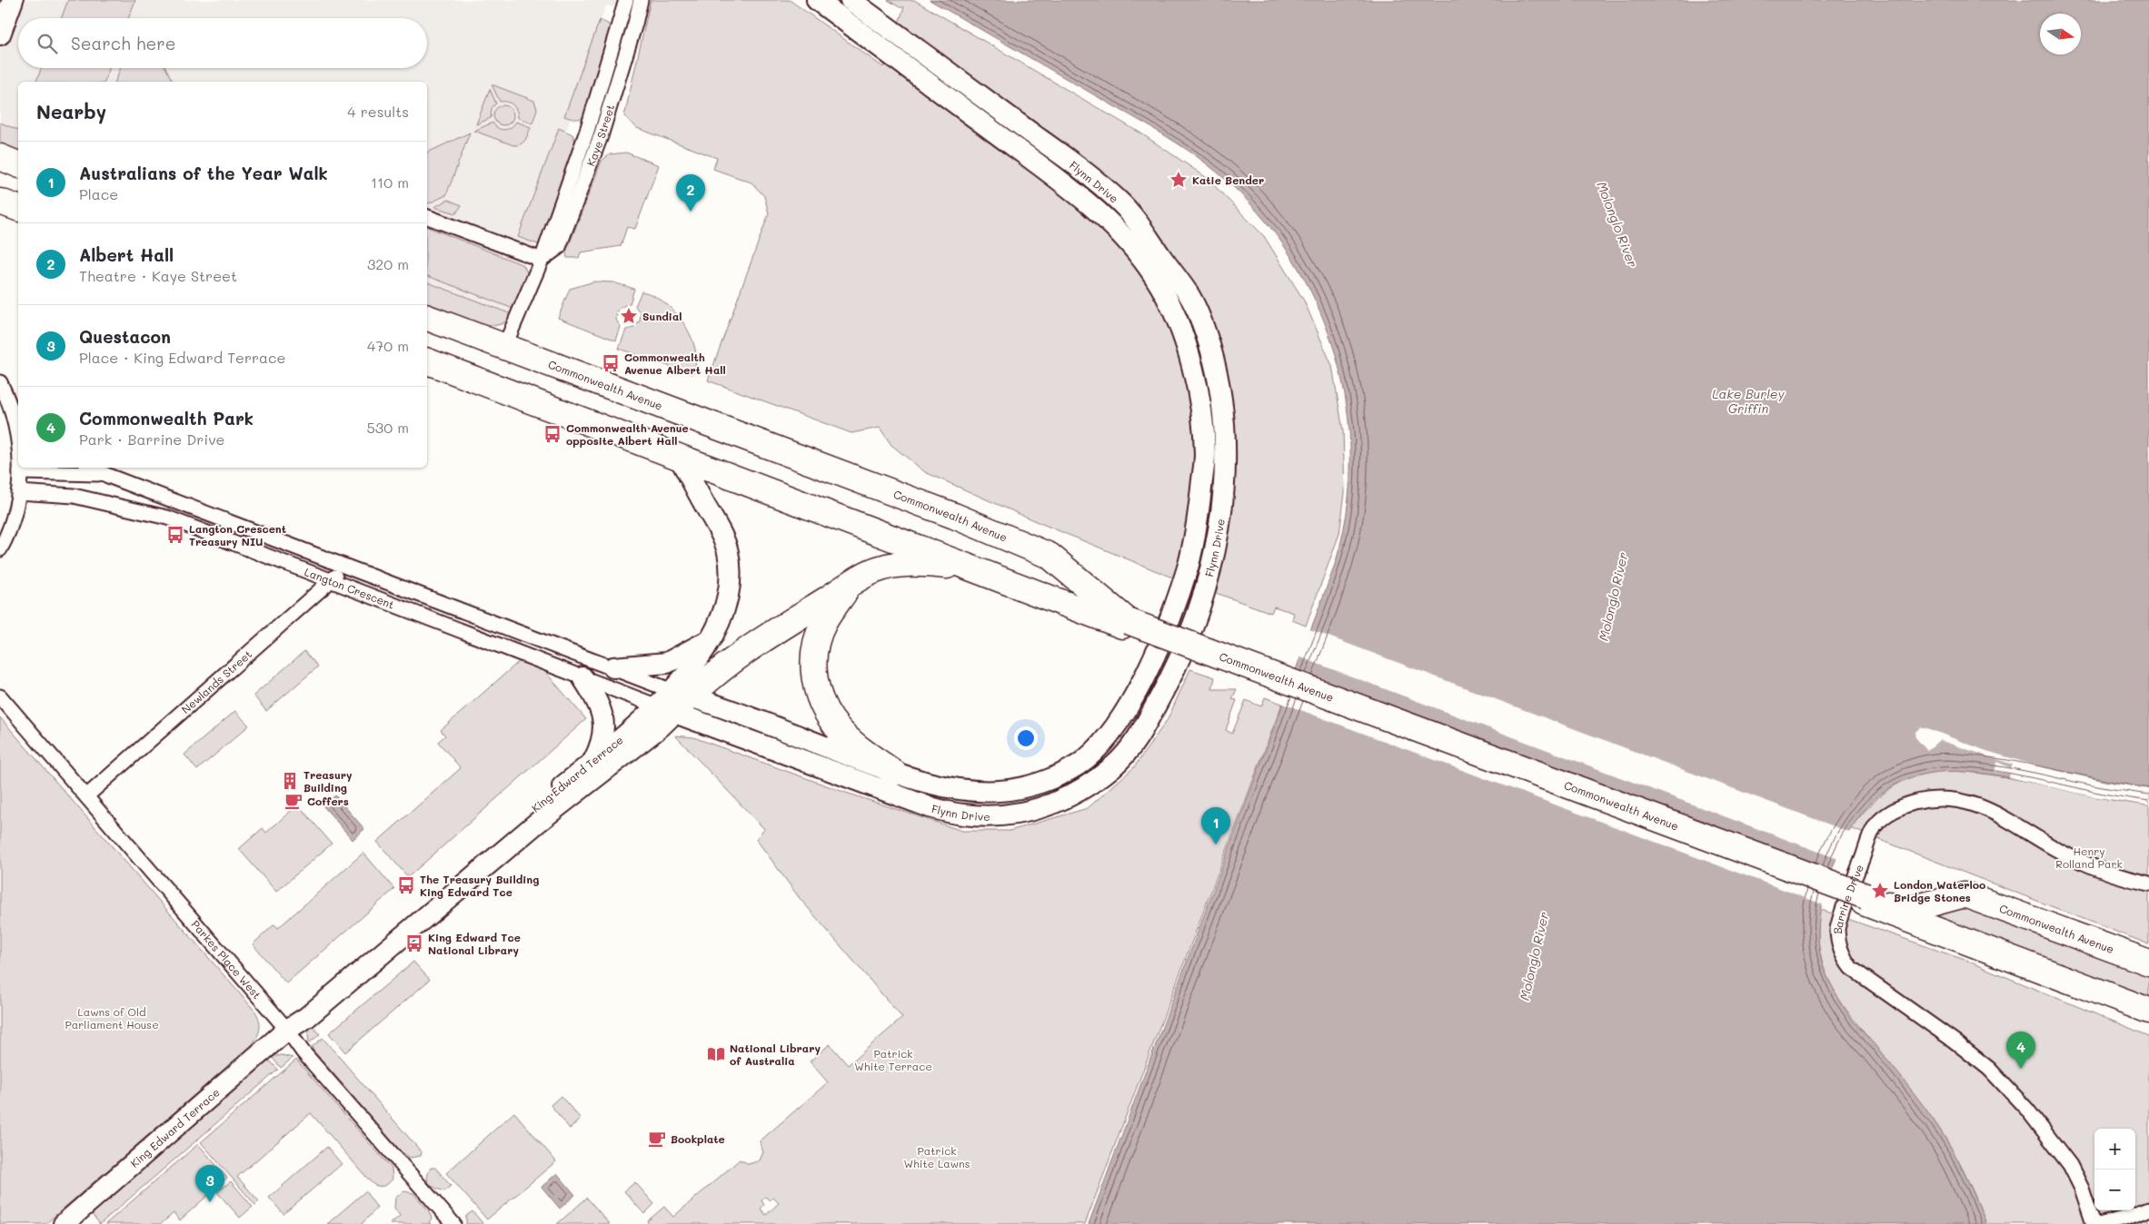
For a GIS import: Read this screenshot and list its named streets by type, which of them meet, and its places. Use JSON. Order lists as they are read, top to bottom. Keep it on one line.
{"streets":{"highway":["Commonwealth Avenue"],"main road":["Flynn Drive","King Edward Terrace"],"street":["Kaye Street","Langton Crescent","Newlands Street","Barrine Drive","Parkes Place West"]},"crossings":[["Kaye Street","Commonwealth Avenue"],["Flynn Drive","Langton Crescent"],["Flynn Drive","King Edward Terrace"],["Commonwealth Avenue","King Edward Terrace"],["Langton Crescent","Newlands Street"],["Langton Crescent","King Edward Terrace"],["Newlands Street","Parkes Place West"],["King Edward Terrace","Parkes Place West"]],"water":["Molonglo River","Lake Burley Griffin"],"parks":["Henry Rolland Park","Lawns of Old Parliament House","Patrick White Terrace","Patrick White Lawns"],"places":{"place":["Katie Bender","Sundial","London Waterloo Bridge Stones"],"bus stop":["Commonwealth Avenue Albert Hall","Commonwealth Avenue opposite Albert Hall","Langton Crescent Treasury NIU","The Treasury Building King Edward Tce","King Edward Tce National Library"],"building":["Treasury Building"],"cafe":["Coffers","Bookplate"],"library":["National Library of Australia"]},"north":"right","page":{"search":"Search here","heading":["Nearby","4 results"],"list":[{"mark":"1","name":"Australians of the Year Walk","note":"Place","value":"110 m"},{"mark":"2","name":"Albert Hall","note":"Theatre · Kaye Street","value":"320 m"},{"mark":"3","name":"Questacon","note":"Place · King Edward Terrace","value":"470 m"},{"mark":"4","name":"Commonwealth Park","note":"Park · Barrine Drive","value":"530 m"}],"pins":["2","1","4","3"],"map_buttons":["+","−"]}}
